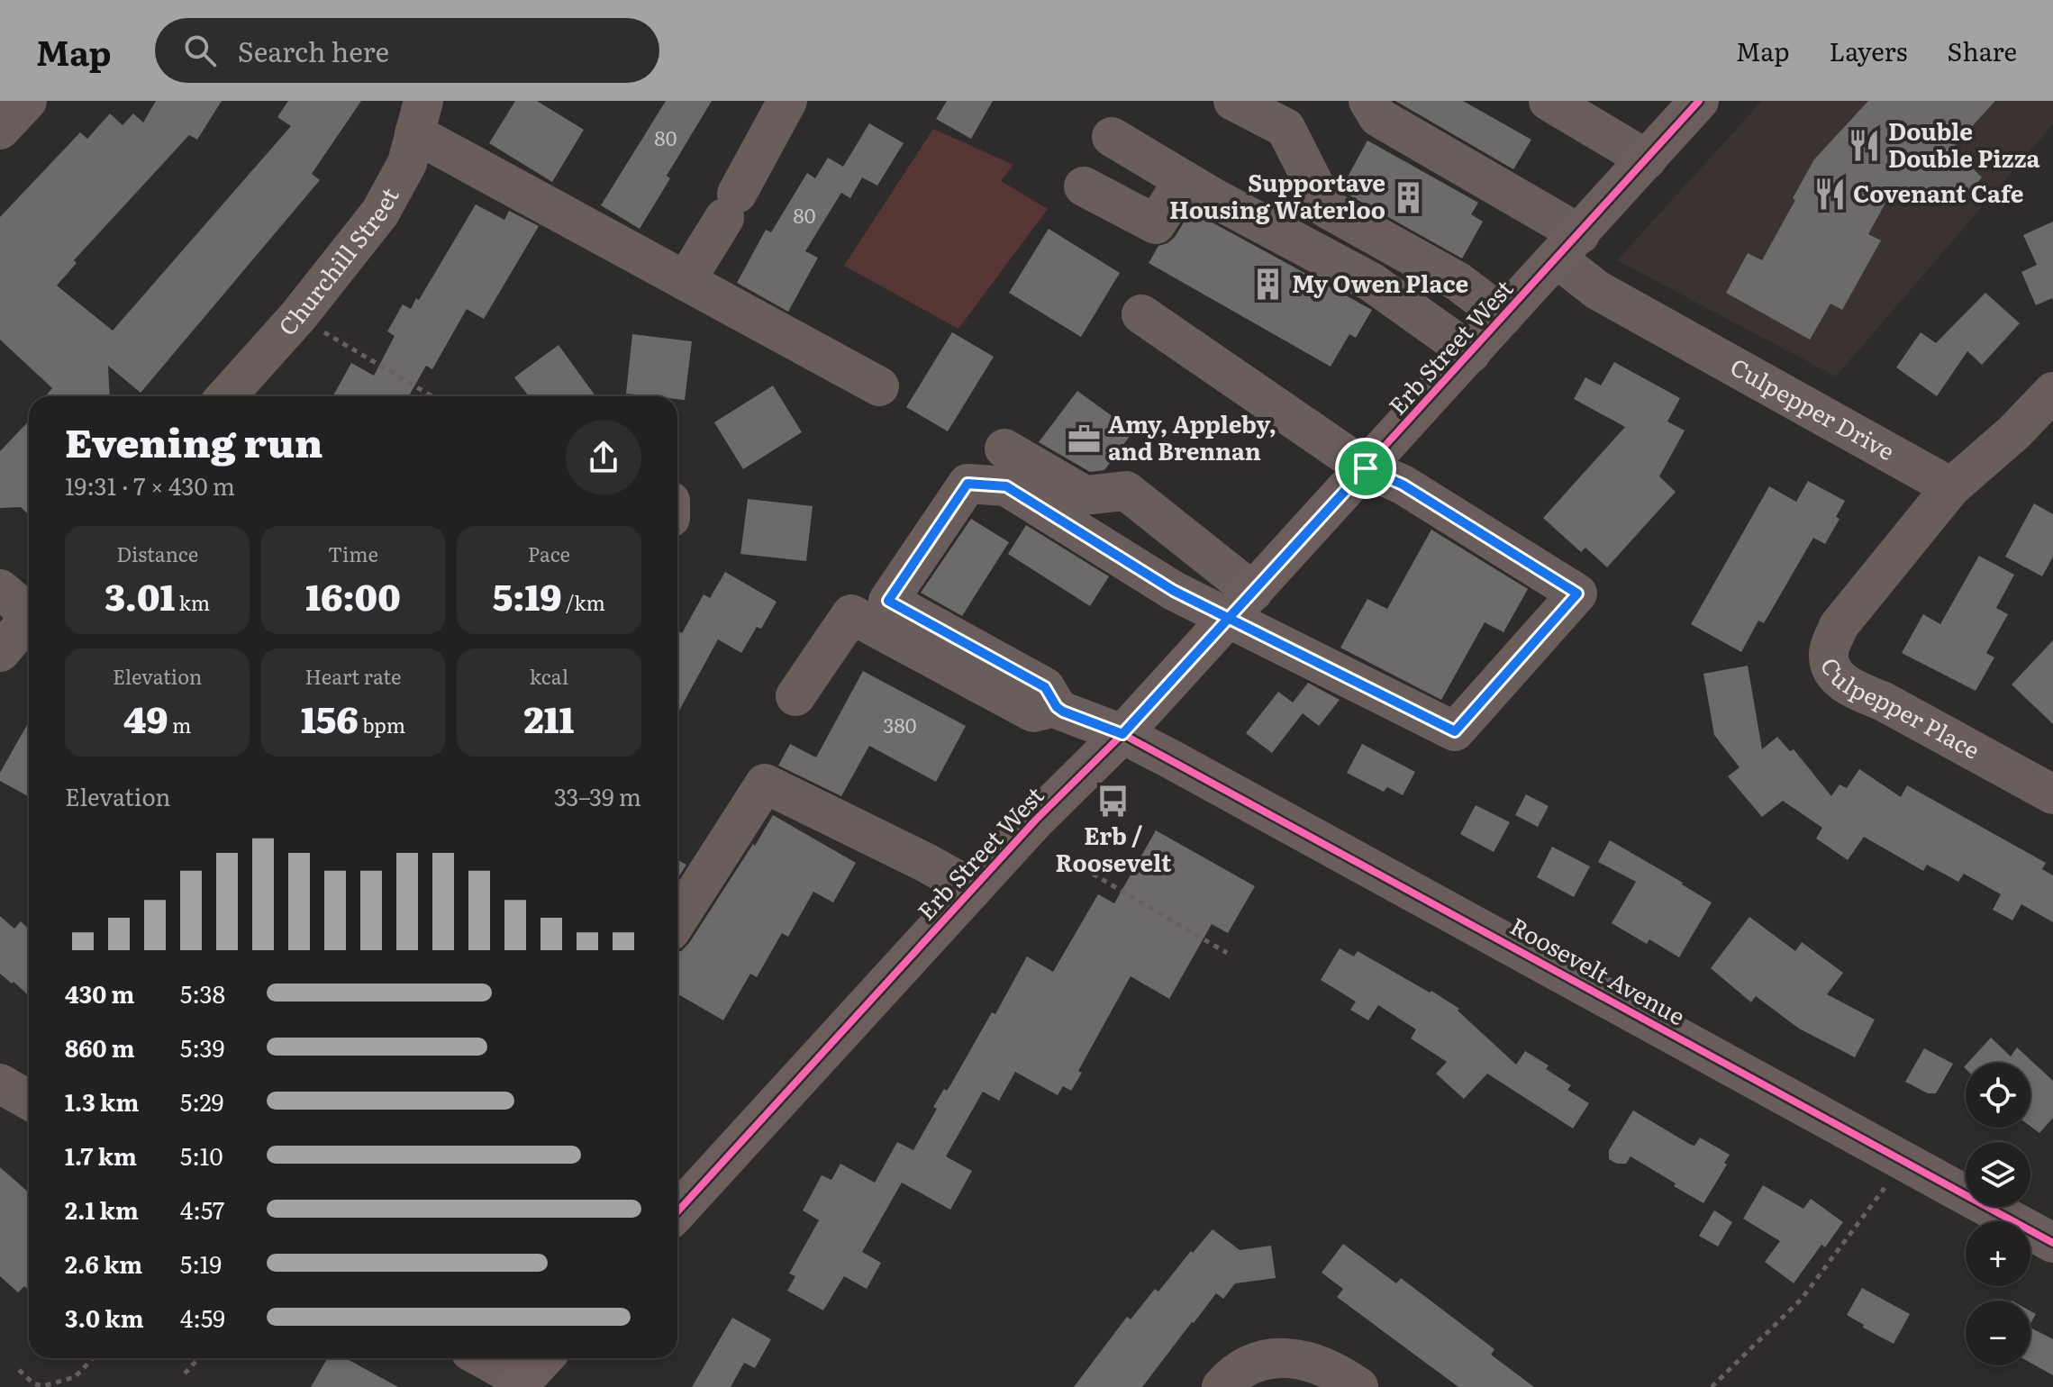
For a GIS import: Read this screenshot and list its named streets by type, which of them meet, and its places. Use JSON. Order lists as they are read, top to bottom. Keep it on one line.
{"streets":{"main road":["Erb Street West"],"street":["Churchill Street","Culpepper Drive","Culpepper Place","Roosevelt Avenue"]},"crossings":[["Erb Street West","Culpepper Drive"],["Erb Street West","Roosevelt Avenue"],["Culpepper Drive","Culpepper Place"]],"places":{"restaurant":["Double Double Pizza","Covenant Cafe"],"building":["Supportave Housing Waterloo","My Owen Place"],"office":["Amy, Appleby, and Brennan"],"bus stop":["Erb / Roosevelt"]},"house_numbers":["80","80","380"],"page":{"header":"Map","search":"Search here","nav":["Map","Layers","Share"],"heading":["Evening run","19:31 · 7 × 430 m"],"stats":[["Distance","3.01 km"],["Time","16:00"],["Pace","5:19 /km"],["Elevation","49 m"],["Heart rate","156 bpm"],["kcal","211"]],"chart":["Elevation","33–39 m"],"list":[{"name":"430 m","note":"5:38"},{"name":"860 m","note":"5:39"},{"name":"1.3 km","note":"5:29"},{"name":"1.7 km","note":"5:10"},{"name":"2.1 km","note":"4:57"},{"name":"2.6 km","note":"5:19"},{"name":"3.0 km","note":"4:59"}],"map_buttons":["+","−"]}}
